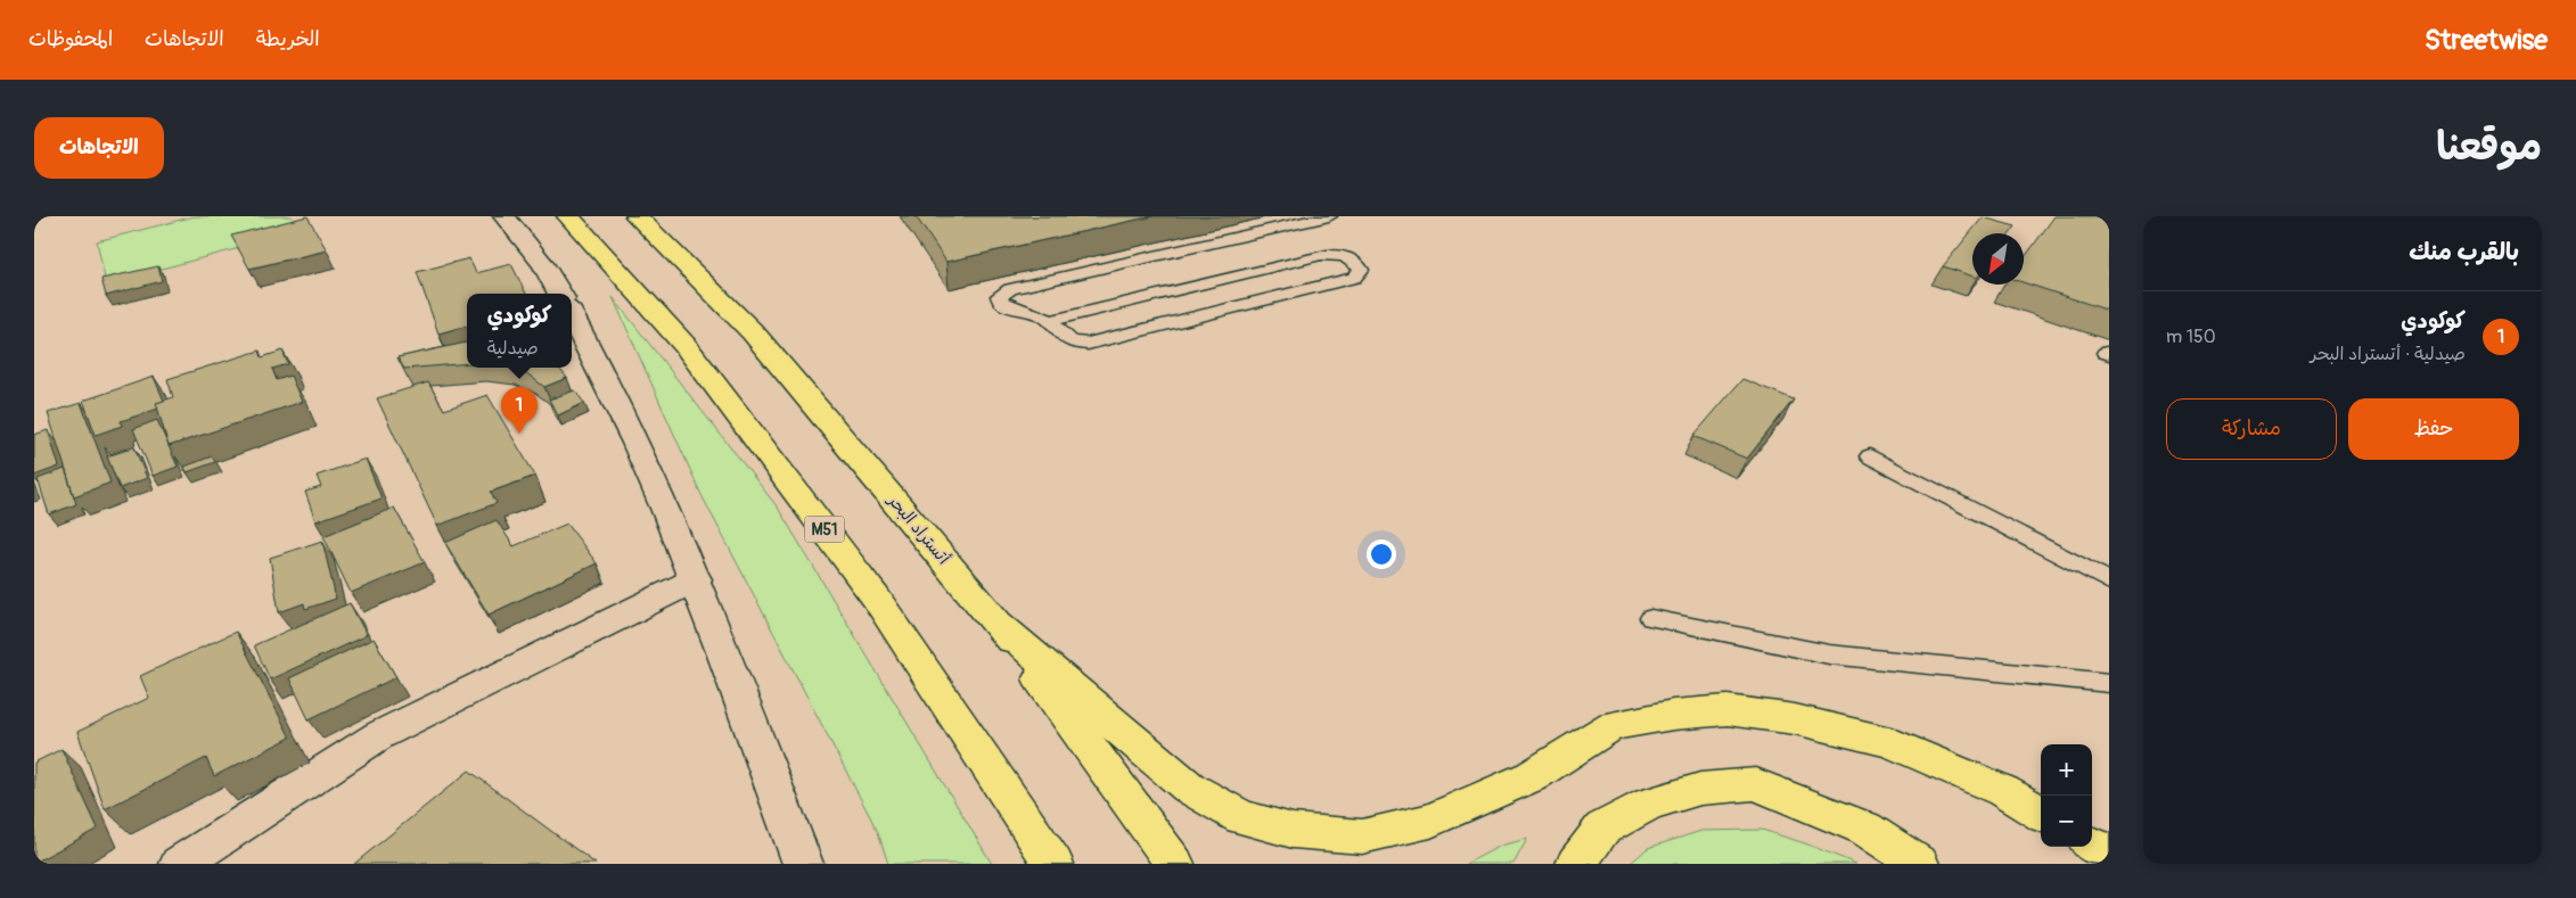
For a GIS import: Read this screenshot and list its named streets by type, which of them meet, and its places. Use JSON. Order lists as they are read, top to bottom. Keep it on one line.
{"streets":{"highway":["M51","أتستراد البحر"]},"north":"bottom left","page":{"header":"Streetwise","nav":["الخريطة","الاتجاهات","المحفوظات"],"title":"موقعنا","buttons":["الاتجاهات",["حفظ","مشاركة"]],"heading":"بالقرب منك","list":[{"mark":"1","name":"كوكودي","note":"صيدلية · أتستراد البحر","value":"150 m"}],"popup":["كوكودي","صيدلية"],"pins":"1","map_buttons":["+","−"]}}
